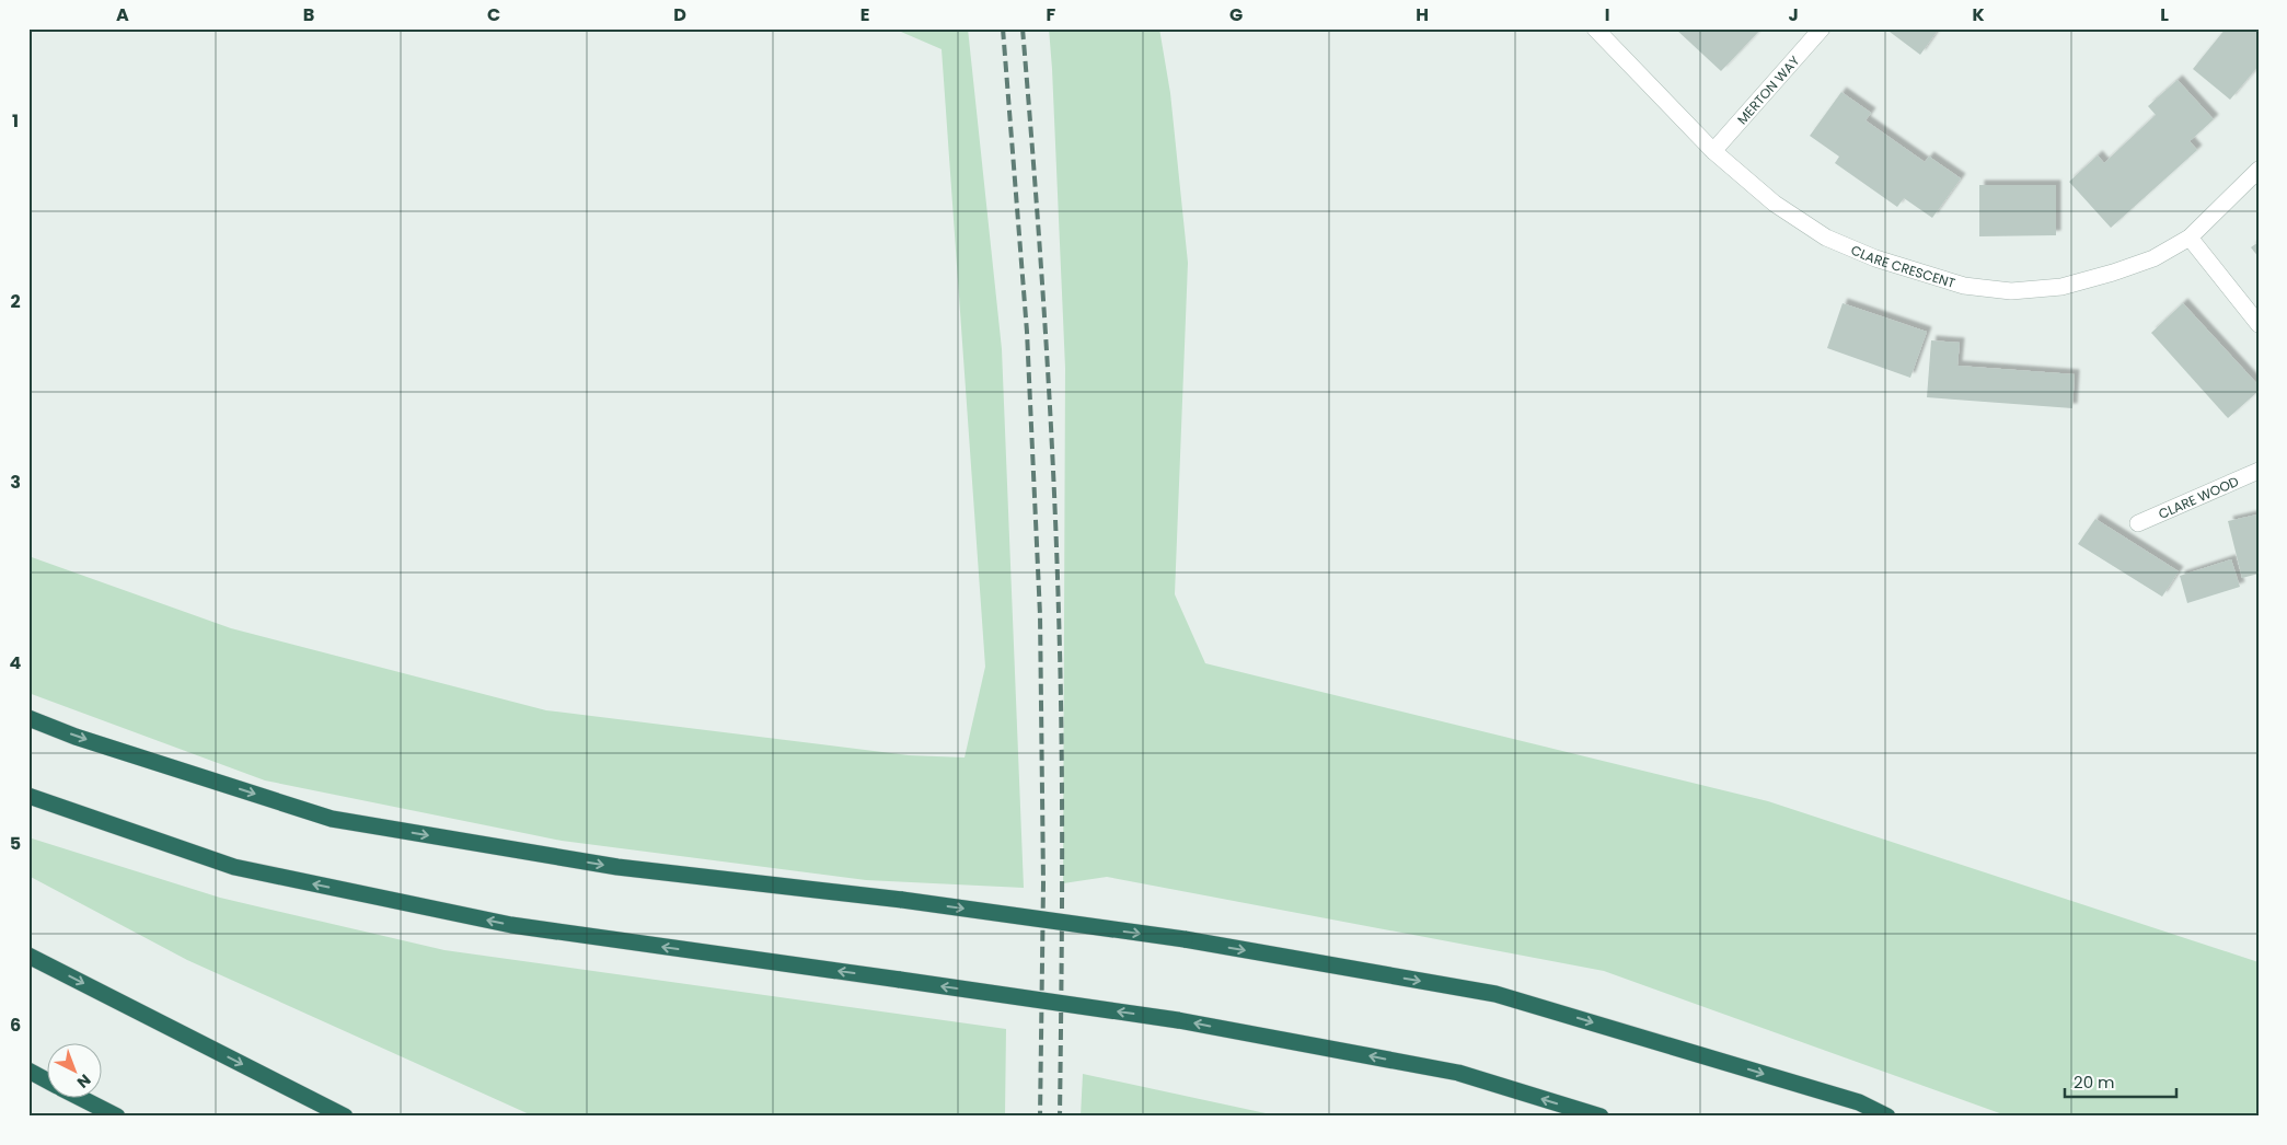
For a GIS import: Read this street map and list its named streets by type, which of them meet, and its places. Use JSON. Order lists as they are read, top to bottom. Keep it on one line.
{"streets":{"street":["MERTON WAY","CLARE CRESCENT","CLARE WOOD"]},"crossings":[["MERTON WAY","CLARE CRESCENT"]],"scale_bar":"20 m","north":"bottom right","grid":{"columns":["A","B","C","D","E","F","G","H","I","J","K","L"],"rows":["1","2","3","4","5","6"]}}
